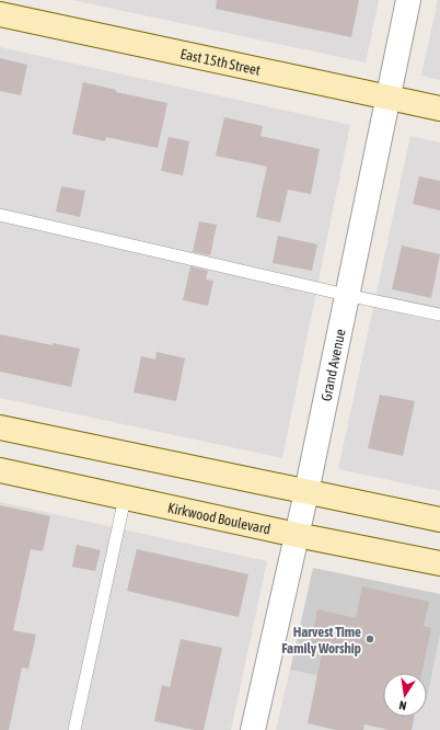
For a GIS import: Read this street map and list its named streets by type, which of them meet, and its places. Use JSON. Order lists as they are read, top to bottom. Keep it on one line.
{"streets":{"street":["East 15th Street","Grand Avenue","Kirkwood Boulevard"]},"crossings":[["East 15th Street","Grand Avenue"],["Grand Avenue","Kirkwood Boulevard"]],"places":["Harvest Time Family Worship"],"north":"bottom"}
